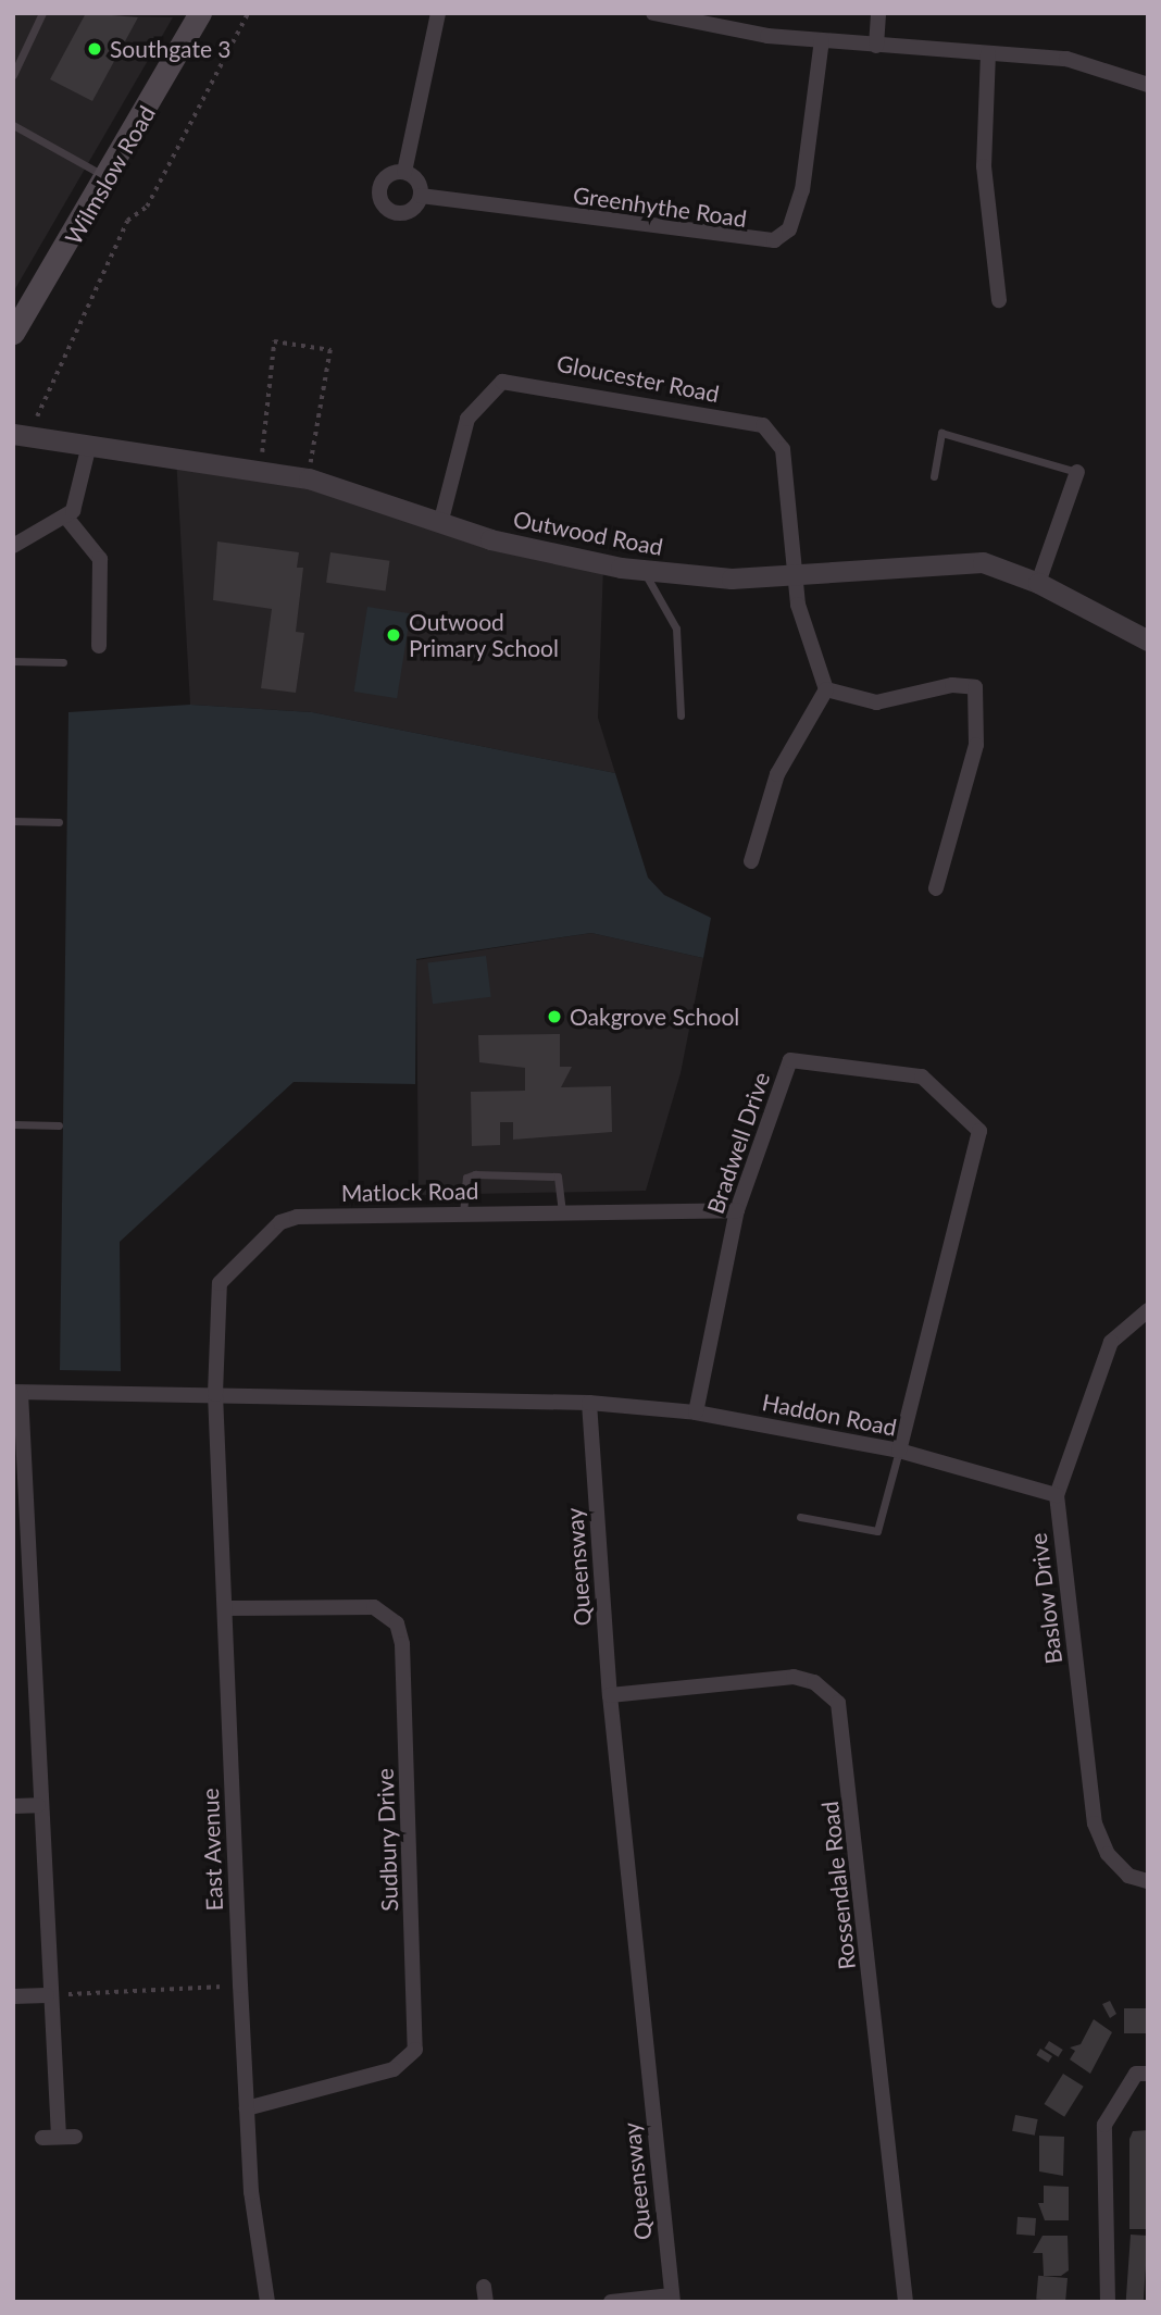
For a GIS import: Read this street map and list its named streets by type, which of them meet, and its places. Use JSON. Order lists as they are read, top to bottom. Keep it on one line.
{"streets":{"main road":["Wilmslow Road"],"street":["Greenhythe Road","Gloucester Road","Outwood Road","Bradwell Drive","Matlock Road","Haddon Road","Queensway","Baslow Drive","Sudbury Drive","East Avenue","Rossendale Road"]},"crossings":[["Gloucester Road","Outwood Road"],["Bradwell Drive","Matlock Road"],["Bradwell Drive","Haddon Road"],["Matlock Road","East Avenue"],["Haddon Road","Queensway"],["Haddon Road","Baslow Drive"],["Queensway","Rossendale Road"],["Sudbury Drive","East Avenue"]],"places":["Southgate 3","Outwood Primary School","Oakgrove School"]}
